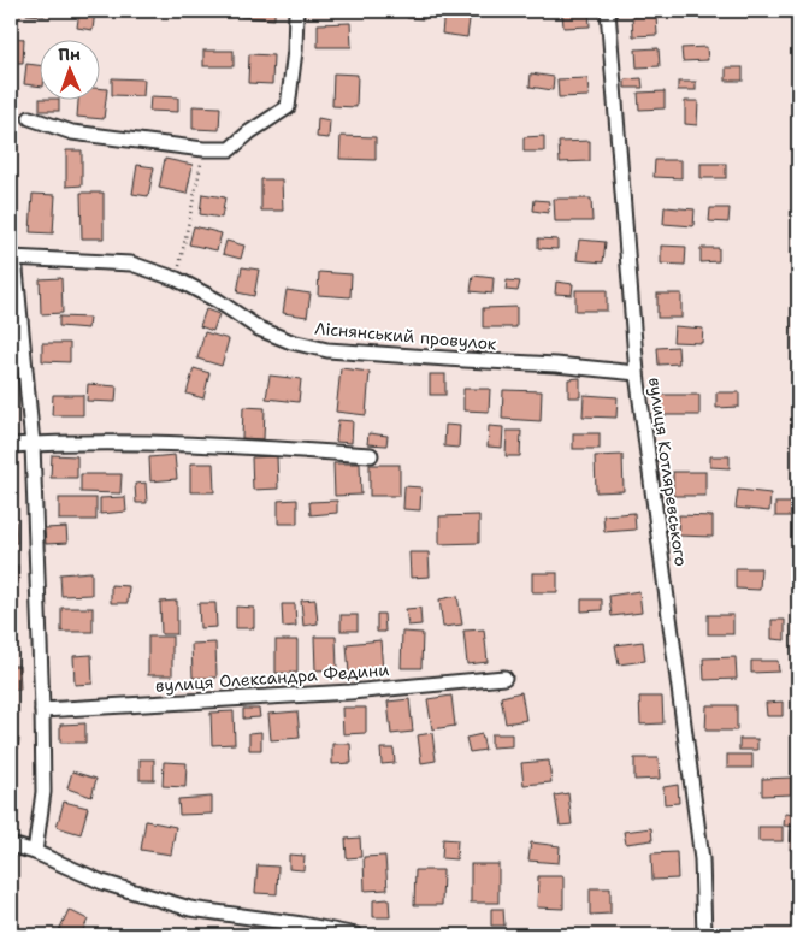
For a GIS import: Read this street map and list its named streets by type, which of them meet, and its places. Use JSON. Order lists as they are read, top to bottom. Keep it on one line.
{"streets":{"street":["Ліснянський провулок","вулиця Котляревського","вулиця Олександра Федини"]},"crossings":[["Ліснянський провулок","вулиця Котляревського"]],"north":"top"}
